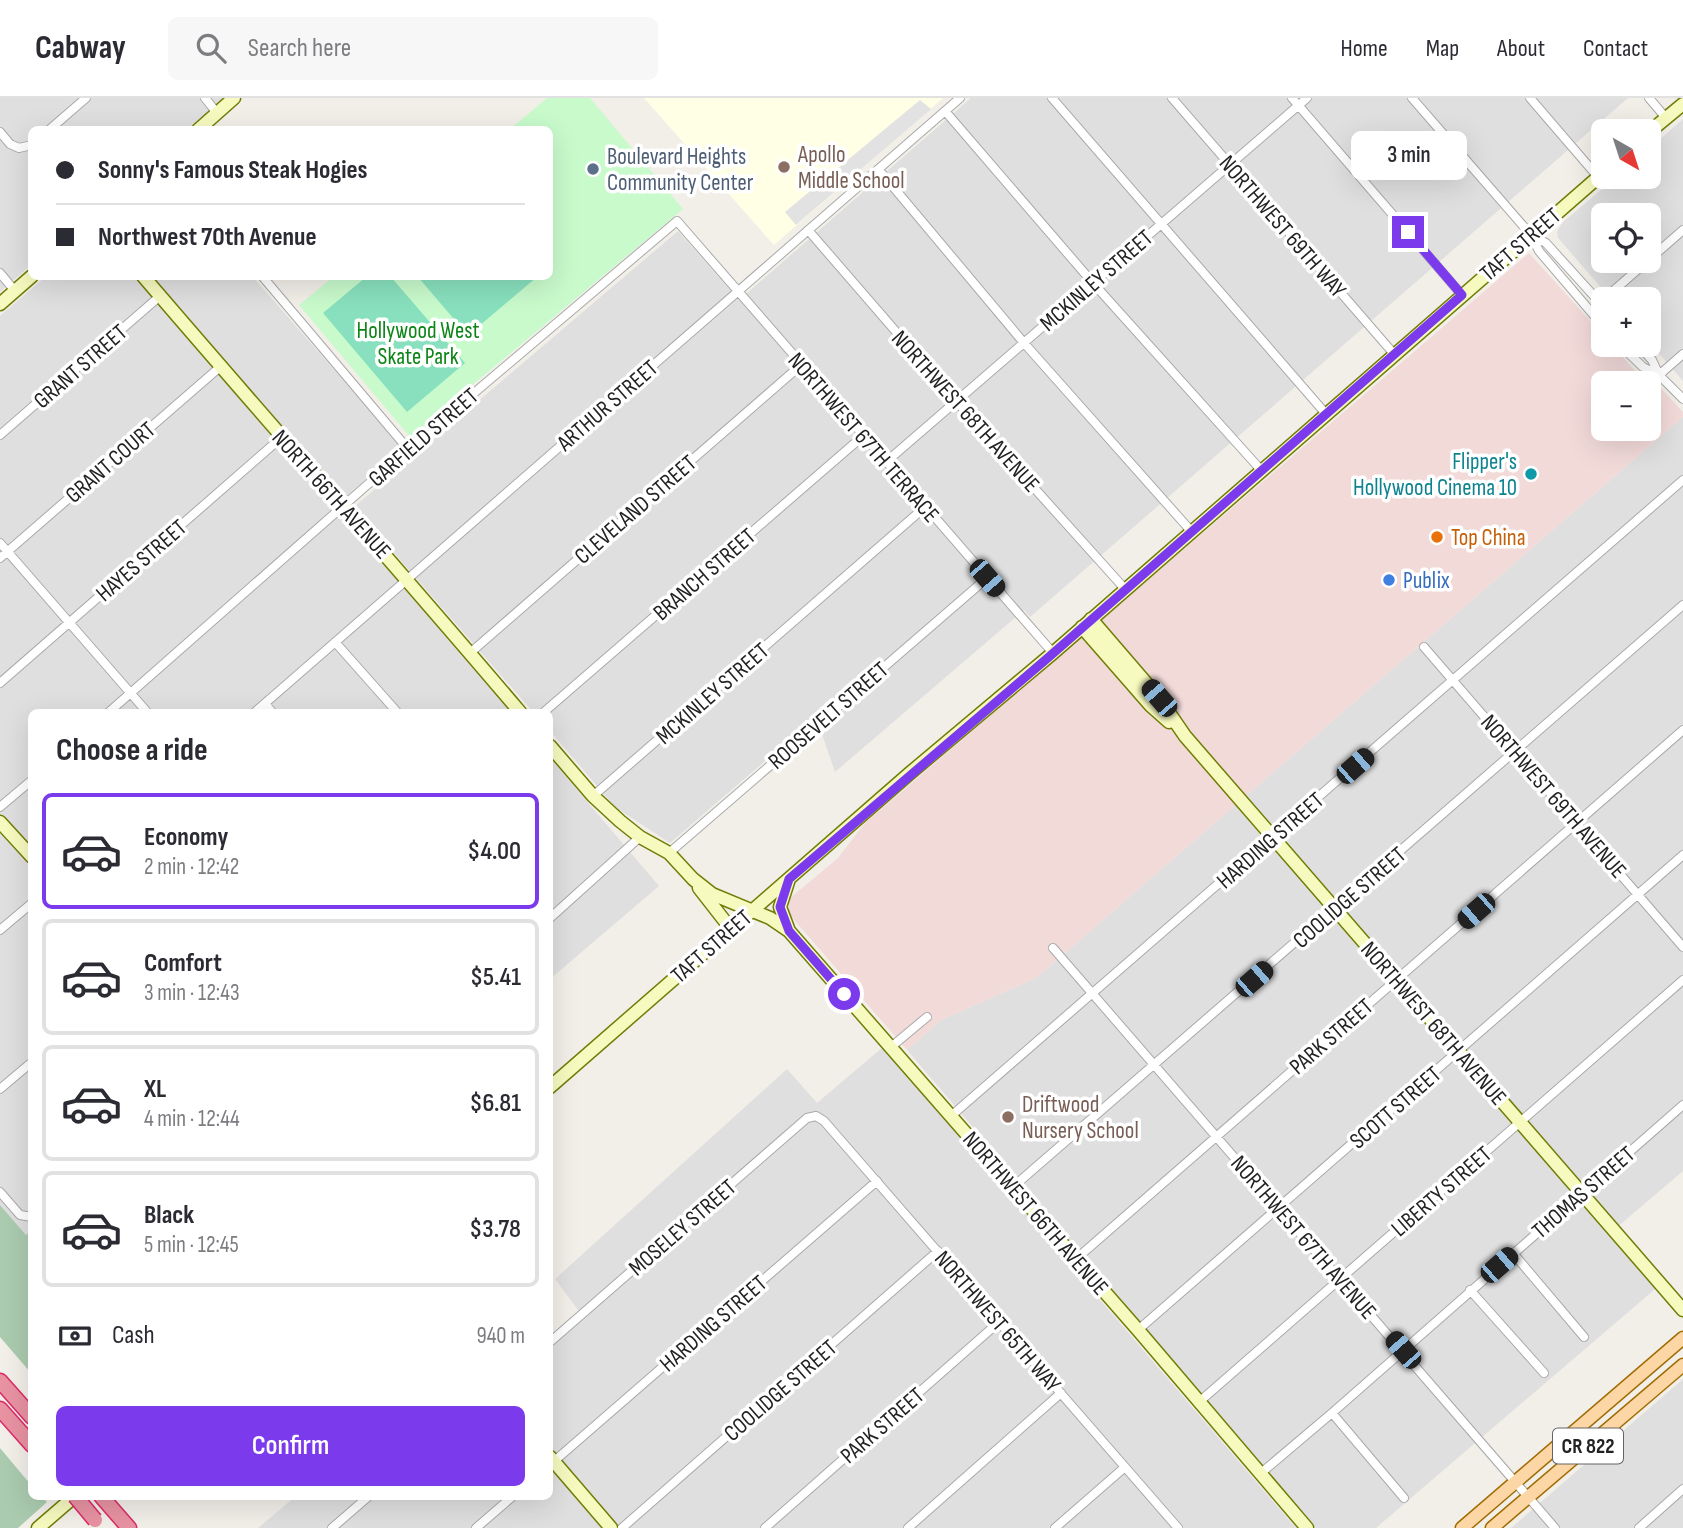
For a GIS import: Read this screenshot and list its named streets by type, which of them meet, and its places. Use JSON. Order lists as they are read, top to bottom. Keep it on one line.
{"streets":{"main road":["CR 822"],"street":["NORTHWEST 69TH WAY","TAFT STREET","MCKINLEY STREET","GRANT STREET","ARTHUR STREET","NORTHWEST 68TH AVENUE","GARFIELD STREET","NORTHWEST 67TH TERRACE","GRANT COURT","NORTH 66TH AVENUE","CLEVELAND STREET","HAYES STREET","BRANCH STREET","ROOSEVELT STREET","NORTHWEST 69TH AVENUE","HARDING STREET","COOLIDGE STREET","PARK STREET","SCOTT STREET","LIBERTY STREET","THOMAS STREET","NORTHWEST 66TH AVENUE","MOSELEY STREET","NORTHWEST 67TH AVENUE","NORTHWEST 65TH WAY"]},"crossings":[["NORTHWEST 69TH WAY","TAFT STREET"],["NORTHWEST 69TH WAY","MCKINLEY STREET"],["TAFT STREET","NORTHWEST 68TH AVENUE"],["TAFT STREET","NORTHWEST 67TH TERRACE"],["TAFT STREET","NORTHWEST 66TH AVENUE"],["MCKINLEY STREET","NORTHWEST 68TH AVENUE"],["MCKINLEY STREET","NORTHWEST 67TH TERRACE"],["GRANT STREET","NORTH 66TH AVENUE"],["ARTHUR STREET","NORTHWEST 68TH AVENUE"],["ARTHUR STREET","NORTHWEST 67TH TERRACE"],["ARTHUR STREET","NORTH 66TH AVENUE"],["NORTHWEST 68TH AVENUE","HARDING STREET"],["NORTHWEST 68TH AVENUE","COOLIDGE STREET"],["NORTHWEST 68TH AVENUE","PARK STREET"],["NORTHWEST 68TH AVENUE","SCOTT STREET"],["NORTHWEST 68TH AVENUE","LIBERTY STREET"],["NORTHWEST 68TH AVENUE","THOMAS STREET"],["GARFIELD STREET","NORTHWEST 67TH TERRACE"],["GARFIELD STREET","NORTH 66TH AVENUE"],["NORTHWEST 67TH TERRACE","CLEVELAND STREET"],["NORTHWEST 67TH TERRACE","BRANCH STREET"],["NORTHWEST 67TH TERRACE","ROOSEVELT STREET"],["GRANT COURT","NORTH 66TH AVENUE"],["NORTH 66TH AVENUE","CLEVELAND STREET"],["NORTH 66TH AVENUE","HAYES STREET"],["NORTHWEST 69TH AVENUE","HARDING STREET"],["NORTHWEST 69TH AVENUE","COOLIDGE STREET"],["NORTHWEST 69TH AVENUE","PARK STREET"],["NORTHWEST 69TH AVENUE","SCOTT STREET"],["HARDING STREET","NORTHWEST 66TH AVENUE"],["HARDING STREET","NORTHWEST 67TH AVENUE"],["HARDING STREET","NORTHWEST 65TH WAY"],["COOLIDGE STREET","NORTHWEST 66TH AVENUE"],["COOLIDGE STREET","NORTHWEST 67TH AVENUE"],["COOLIDGE STREET","NORTHWEST 65TH WAY"],["PARK STREET","NORTHWEST 66TH AVENUE"],["PARK STREET","NORTHWEST 67TH AVENUE"],["PARK STREET","NORTHWEST 65TH WAY"],["SCOTT STREET","NORTHWEST 66TH AVENUE"],["SCOTT STREET","NORTHWEST 67TH AVENUE"],["LIBERTY STREET","NORTHWEST 66TH AVENUE"],["LIBERTY STREET","NORTHWEST 67TH AVENUE"],["THOMAS STREET","NORTHWEST 66TH AVENUE"],["THOMAS STREET","NORTHWEST 67TH AVENUE"],["MOSELEY STREET","NORTHWEST 65TH WAY"],["NORTHWEST 67TH AVENUE","CR 822"]],"parks":["Hollywood West Skate Park"],"places":["Apollo Middle School","Boulevard Heights Community Center","Flipper's Hollywood Cinema 10","Top China","Publix","Driftwood Nursery School"],"north":"bottom right","page":{"header":"Cabway","search":"Search here","nav":["Home","Map","About","Contact"],"map_buttons":["+","−"],"banner":["Sonny's Famous Steak Hogies","Northwest 70th Avenue"],"bubble":"3 min","heading":"Choose a ride","list":[{"name":"Economy","note":"2 min · 12:42","value":"$4.00"},{"name":"Comfort","note":"3 min · 12:43","value":"$5.41"},{"name":"XL","note":"4 min · 12:44","value":"$6.81"},{"name":"Black","note":"5 min · 12:45","value":"$3.78"}],"pay":["Cash","940 m"],"buttons":"Confirm"}}
